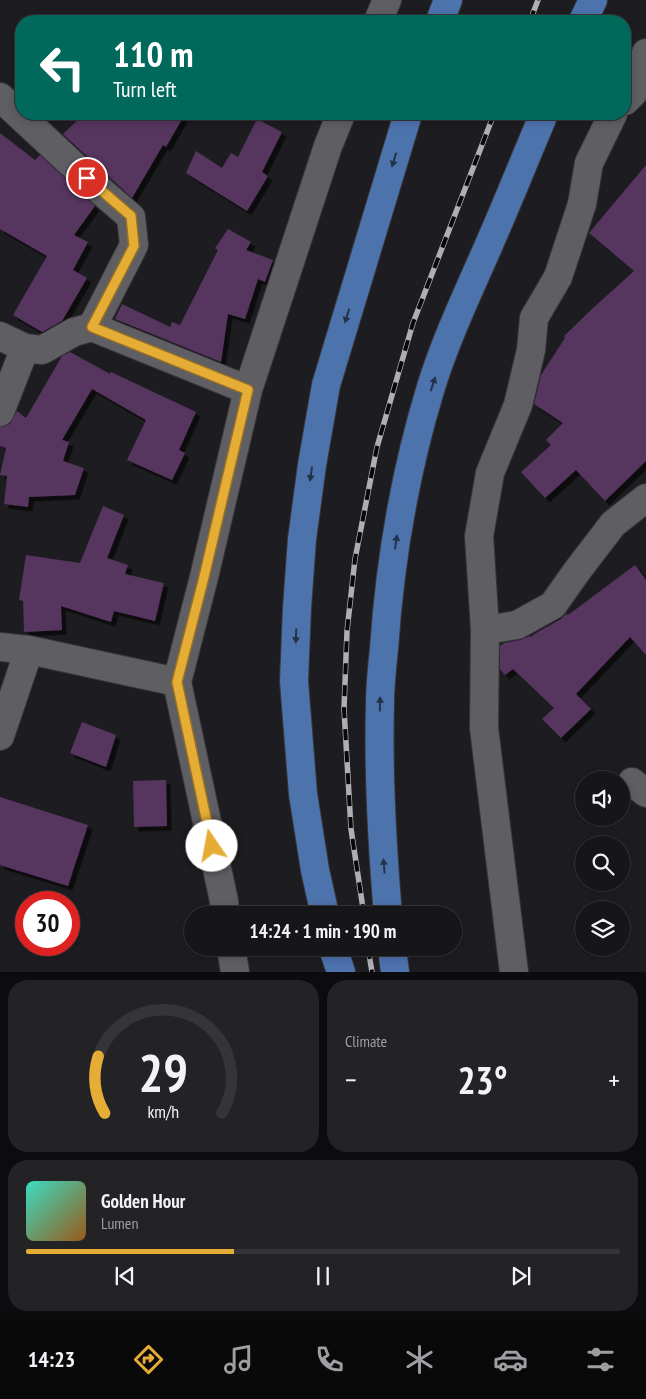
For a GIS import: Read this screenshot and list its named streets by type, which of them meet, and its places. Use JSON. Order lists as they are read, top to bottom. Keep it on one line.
{"page":{"turn":["110 m","Turn left"],"limit":"30","trip":"14:24 · 1 min · 190 m","tile":"Climate","heat":["−","23°","+"],"song":["Golden Hour","Lumen"],"tabs":"14:23","gauge":["29","km/h"]}}
